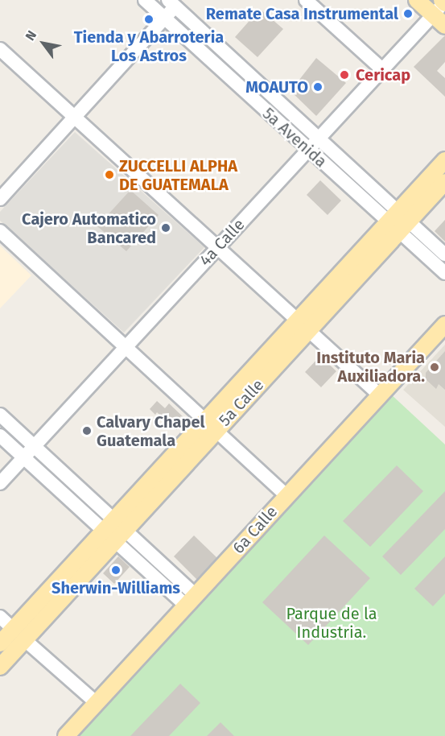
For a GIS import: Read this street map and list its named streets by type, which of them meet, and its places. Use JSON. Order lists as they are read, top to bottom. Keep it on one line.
{"streets":{"main road":["5a Calle","6a Calle"],"street":["5a Avenida","4a Calle"]},"crossings":[["5a Avenida","4a Calle"],["5a Avenida","5a Calle"]],"parks":["Parque de la Industria."],"places":["Remate Casa Instrumental","Tienda y Abarroteria Los Astros","Cericap","MOAUTO","ZUCCELLI ALPHA DE GUATEMALA","Cajero Automatico Bancared","Instituto Maria Auxiliadora.","Calvary Chapel Guatemala","Sherwin-Williams"],"north":"top left"}
